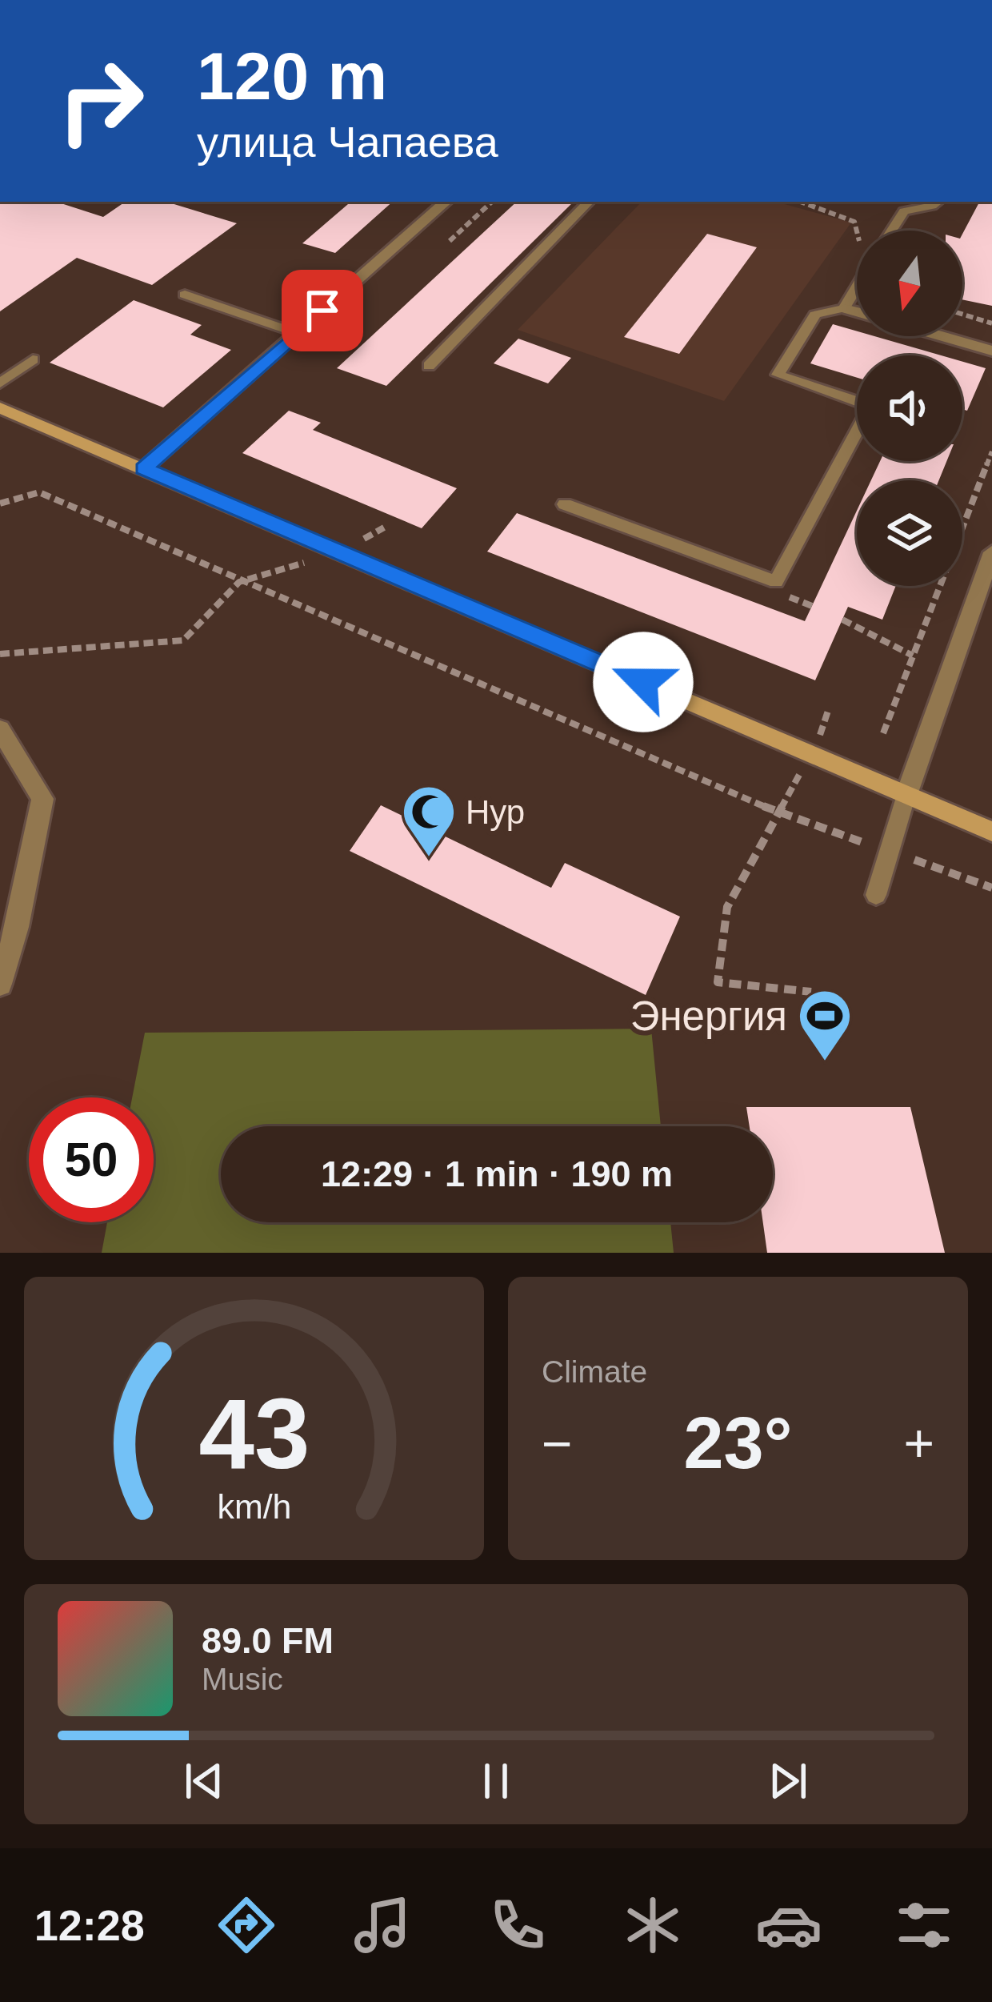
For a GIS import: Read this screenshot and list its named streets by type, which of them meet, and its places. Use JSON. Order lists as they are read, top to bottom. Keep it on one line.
{"places":{"mosque":["Нур"],"sports":["Энергия"]},"north":"bottom","page":{"turn":["120 m","улица Чапаева"],"limit":"50","trip":"12:29 · 1 min · 190 m","tile":"Climate","heat":["−","23°","+"],"song":["89.0 FM","Music"],"tabs":"12:28","gauge":["43","km/h"]}}
